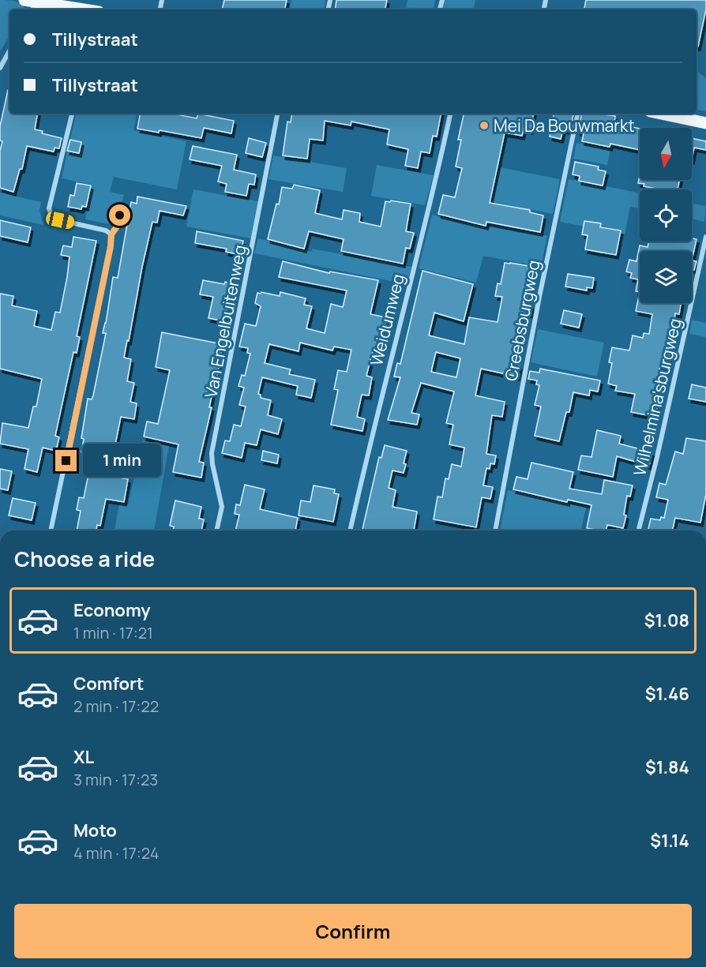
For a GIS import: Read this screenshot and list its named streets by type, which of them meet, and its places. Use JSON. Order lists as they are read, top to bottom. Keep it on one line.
{"streets":{"street":["Weidumweg","Creebsburgweg","Van Engelbuitenweg","Wilhelmina'sburgweg"]},"places":["Mei Da Bouwmarkt"],"north":"bottom","page":{"banner":["Tillystraat","Tillystraat"],"bubble":"1 min","heading":"Choose a ride","list":[{"name":"Economy","note":"1 min · 17:21","value":"$1.08"},{"name":"Comfort","note":"2 min · 17:22","value":"$1.46"},{"name":"XL","note":"3 min · 17:23","value":"$1.84"},{"name":"Moto","note":"4 min · 17:24","value":"$1.14"}],"buttons":"Confirm"}}
